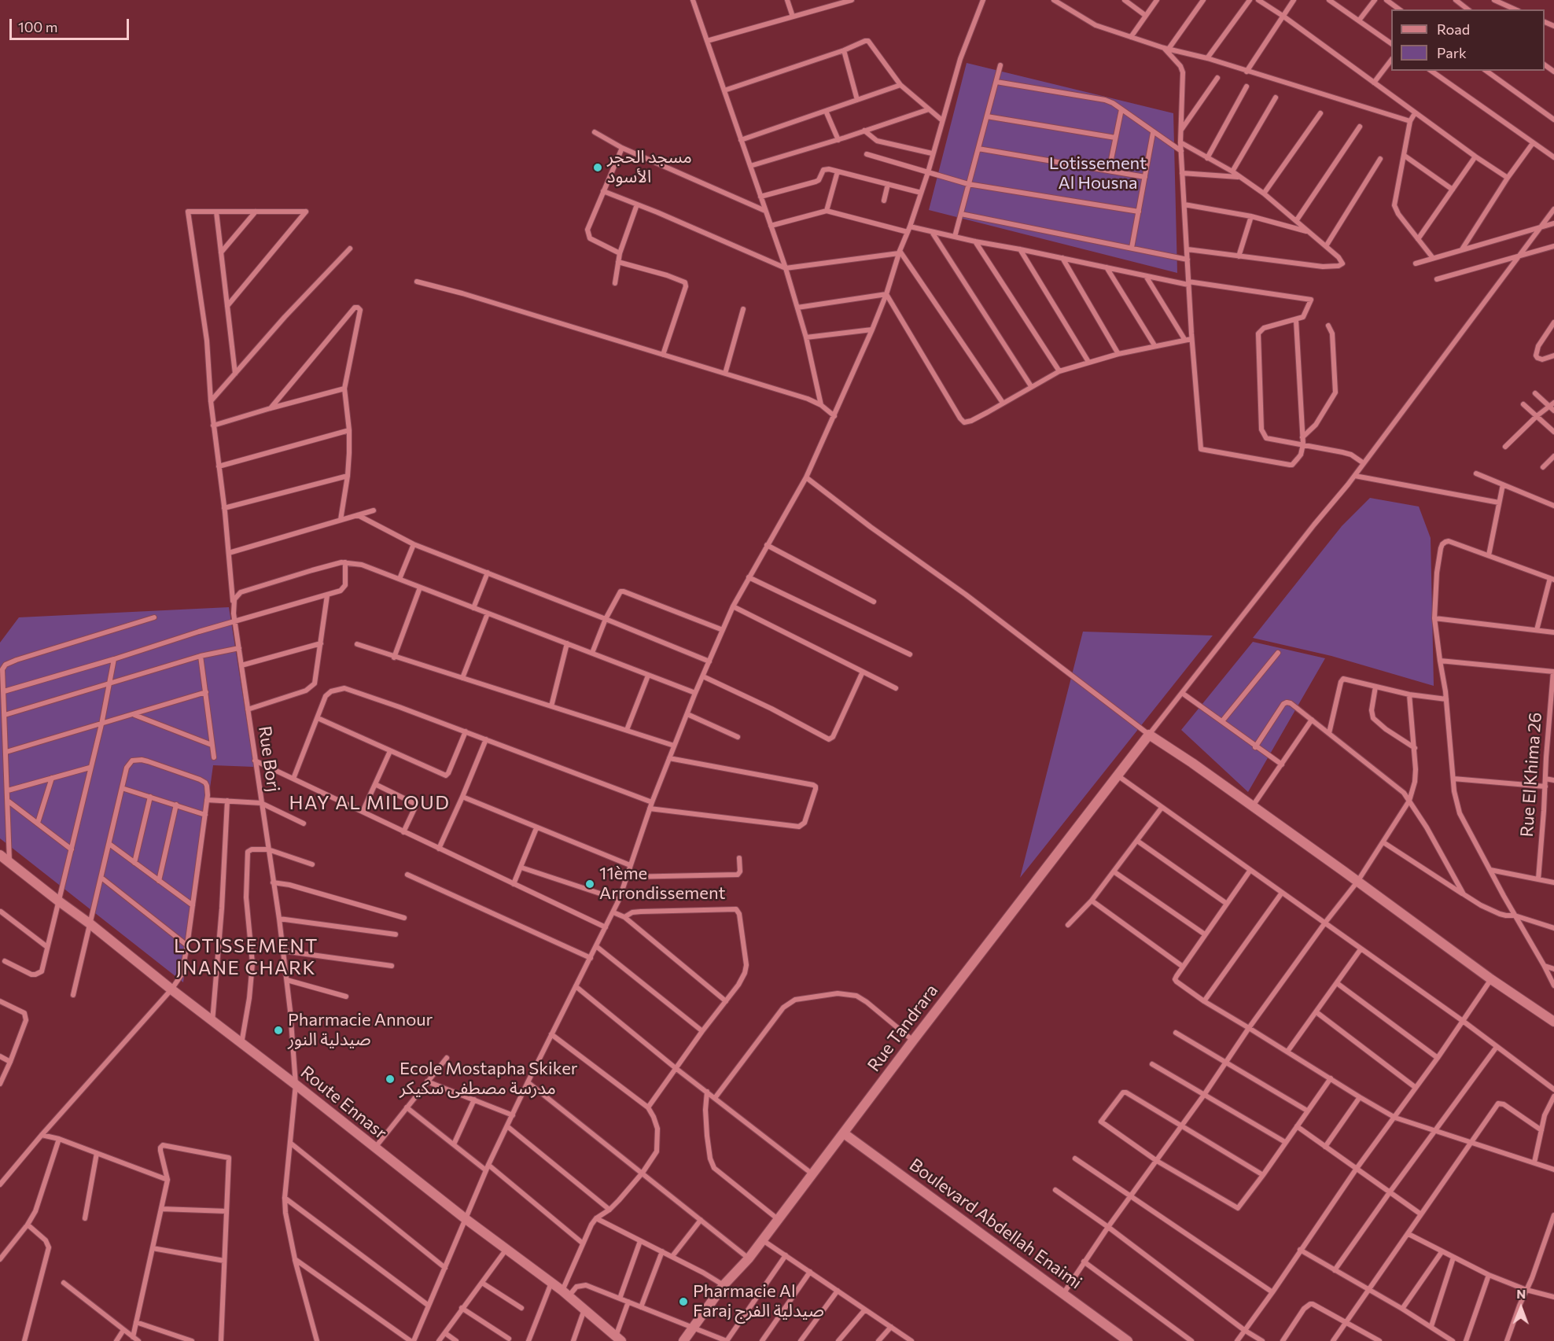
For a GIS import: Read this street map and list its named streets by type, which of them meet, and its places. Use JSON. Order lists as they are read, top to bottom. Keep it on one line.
{"streets":{"street":["Rue Borj","Rue El Khima 26","Rue Tandrara","Route Ennasr","Boulevard Abdellah Enaimi"]},"crossings":[["Rue Borj","Route Ennasr"],["Rue Tandrara","Boulevard Abdellah Enaimi"]],"districts":["HAY AL MILOUD","LOTISSEMENT JNANE CHARK"],"parks":["Lotissement Al Housna"],"places":["مسجد الحجر الأسود","11ème Arrondissement","Pharmacie Annour صيدلية النور","Ecole Mostapha Skiker مدرسة مصطفى سكيكر","Pharmacie Al Faraj صيدلية الفرج"],"legend":["Road","Park"],"scale_bar":"100 m","north":"top"}
